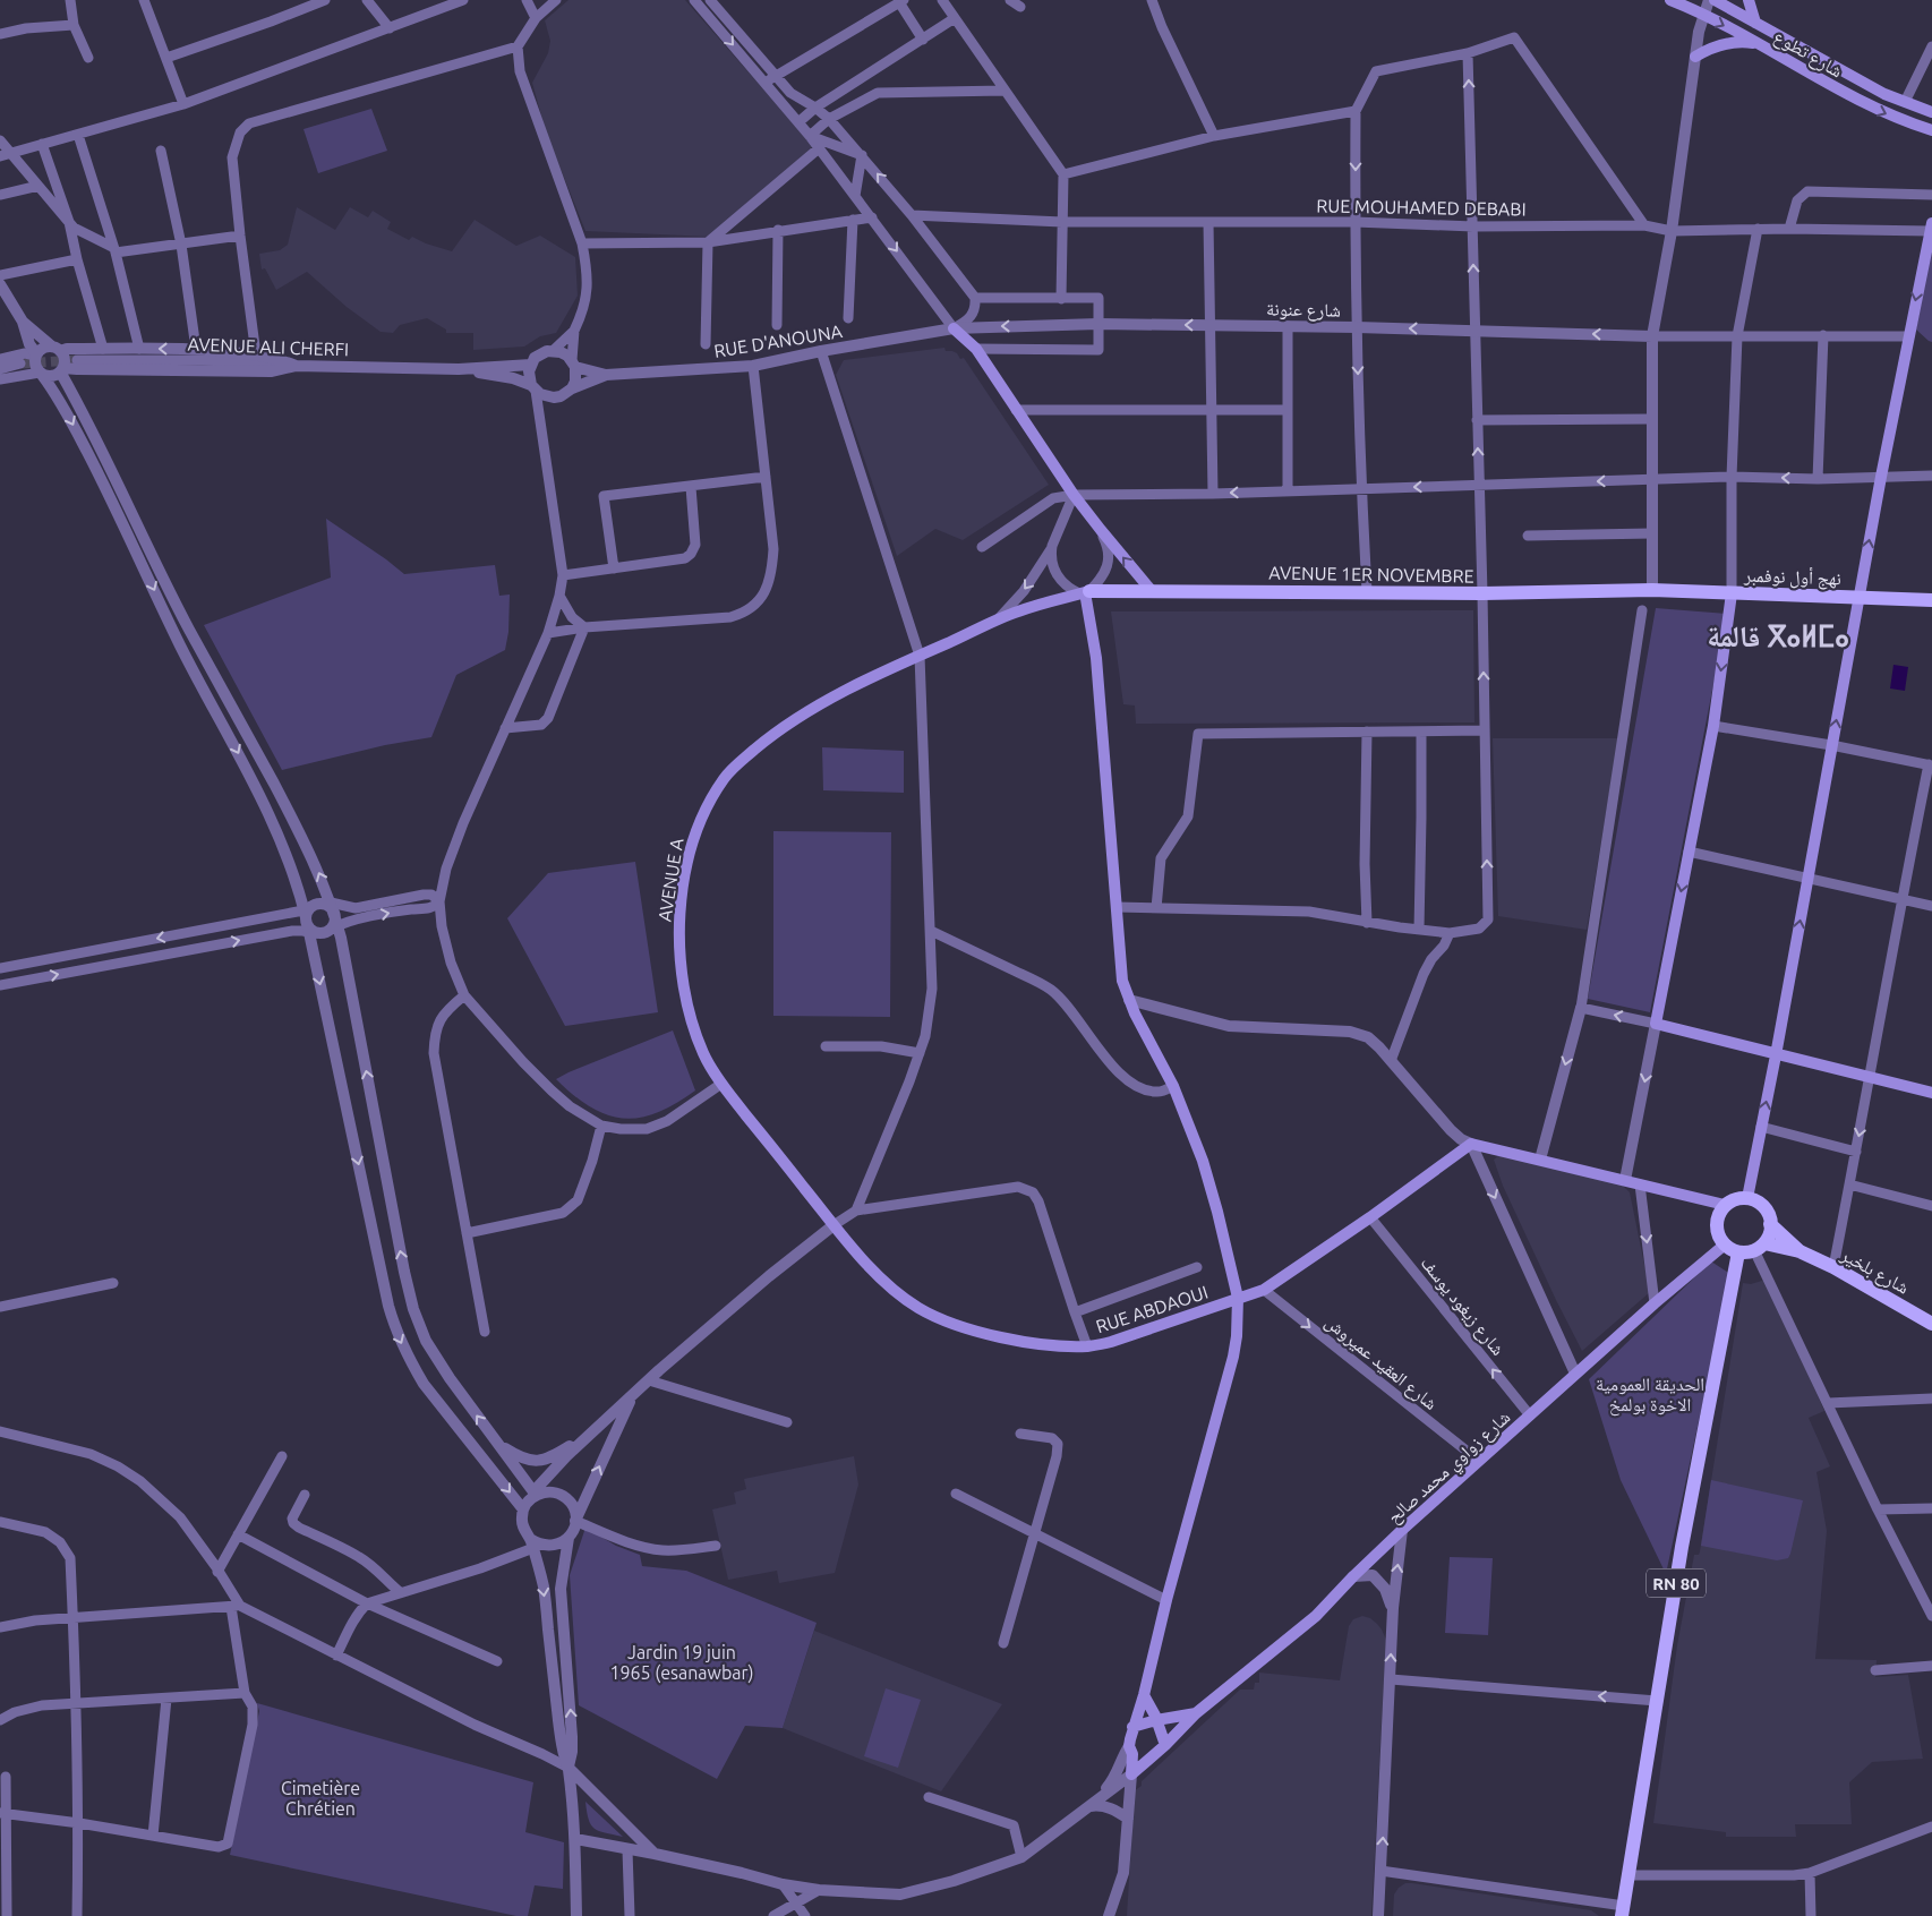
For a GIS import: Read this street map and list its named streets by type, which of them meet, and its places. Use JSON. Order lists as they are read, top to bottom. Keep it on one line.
{"streets":{"main road":["شارع تطوع","AVENUE 1ER NOVEMBRE","نهج أول نوفمبر","AVENUE A","شارع بلخير","RUE ABDAOUI","شارع زواوي محمد صالح","RN 80"],"street":["RUE MOUHAMED DEBABI","شارع عنونة","RUE D'ANOUNA","AVENUE ALI CHERFI","شارع زيغود يوسف","شارع العقيد عميروش"]},"crossings":[["شارع عنونة","RUE D'ANOUNA"],["AVENUE 1ER NOVEMBRE","نهج أول نوفمبر"],["AVENUE 1ER NOVEMBRE","AVENUE A"],["AVENUE A","RUE ABDAOUI"],["شارع بلخير","شارع زواوي محمد صالح"],["شارع بلخير","RN 80"],["شارع زيغود يوسف","RUE ABDAOUI"],["شارع زيغود يوسف","شارع زواوي محمد صالح"],["RUE ABDAOUI","شارع العقيد عميروش"],["شارع العقيد عميروش","شارع زواوي محمد صالح"],["شارع زواوي محمد صالح","RN 80"]],"one_way":["شارع العقيد عميروش"],"districts":["قالمة ⴳⴰⵍⵎⴰ"],"parks":["الحديقة العمومية الاخوة بولمخ","Jardin 19 juin 1965 (esanawbar)","Cimetière Chrétien"]}
